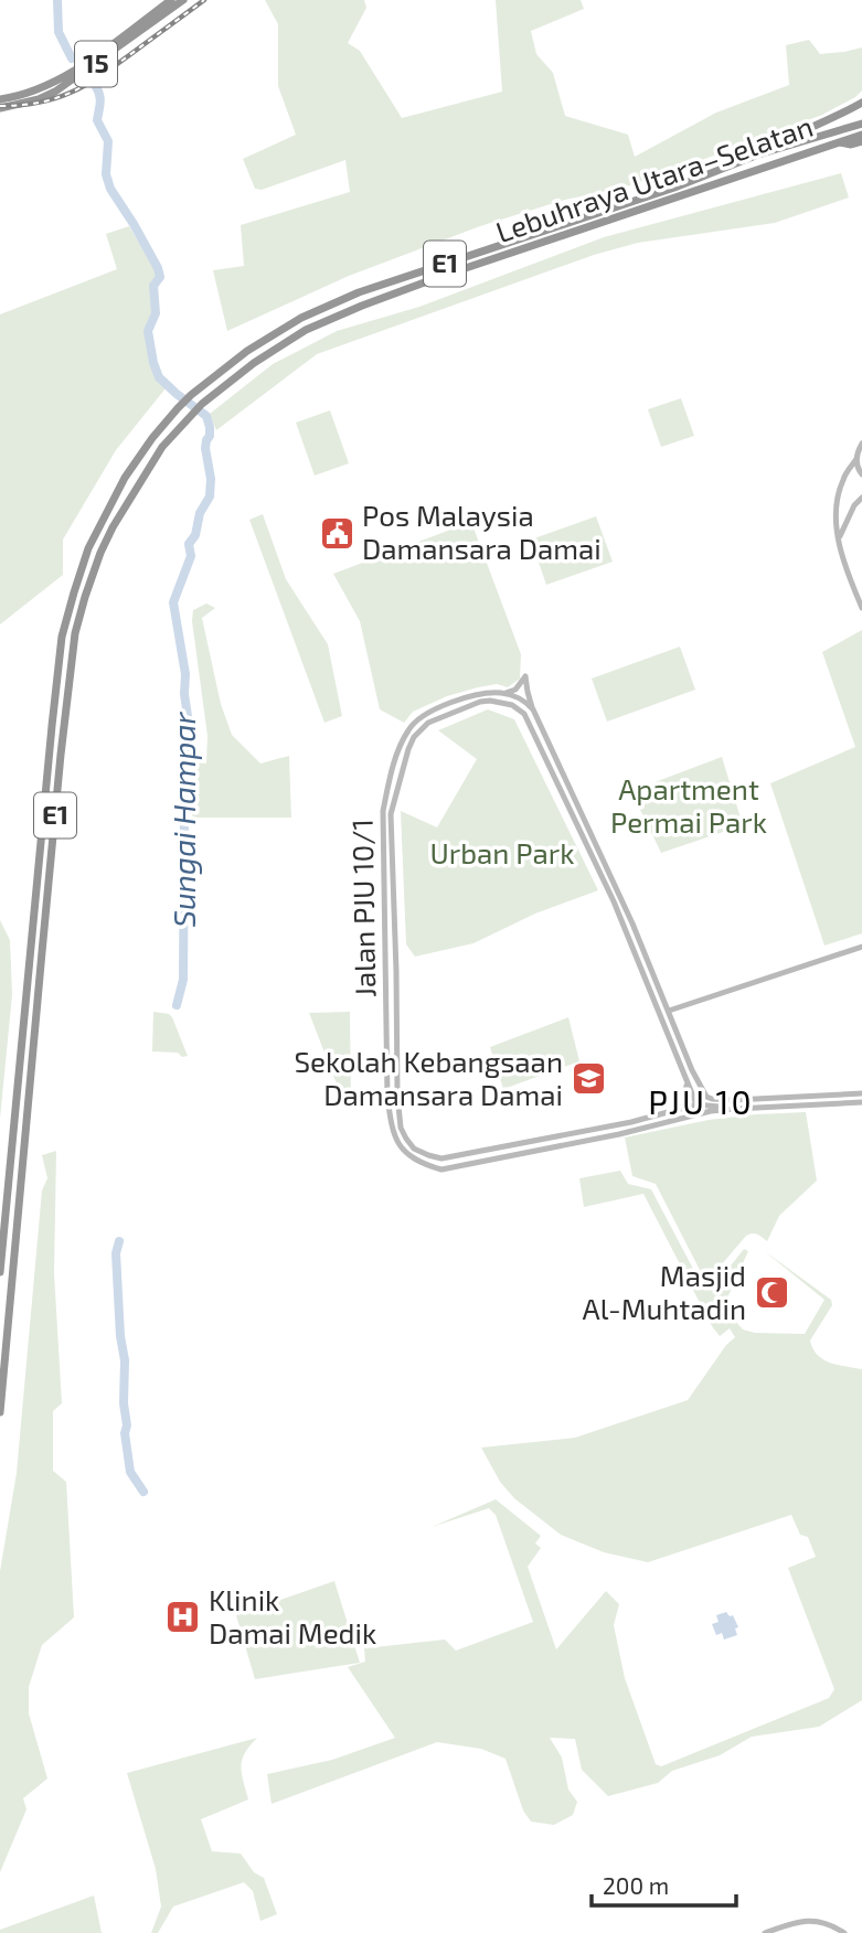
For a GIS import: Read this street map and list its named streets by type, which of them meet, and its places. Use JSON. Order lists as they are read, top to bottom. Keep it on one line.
{"streets":{"highway":["15","Lebuhraya Utara–Selatan","E1"],"street":["Jalan PJU 10/1"]},"districts":["PJU 10"],"water":["Sungai Hampar"],"parks":["Apartment Permai Park","Urban Park"],"places":{"public building":["Pos Malaysia Damansara Damai"],"school or university":["Sekolah Kebangsaan Damansara Damai"],"mosque":["Masjid Al-Muhtadin"],"hospital":["Klinik Damai Medik"]},"scale_bar":"200 m"}
